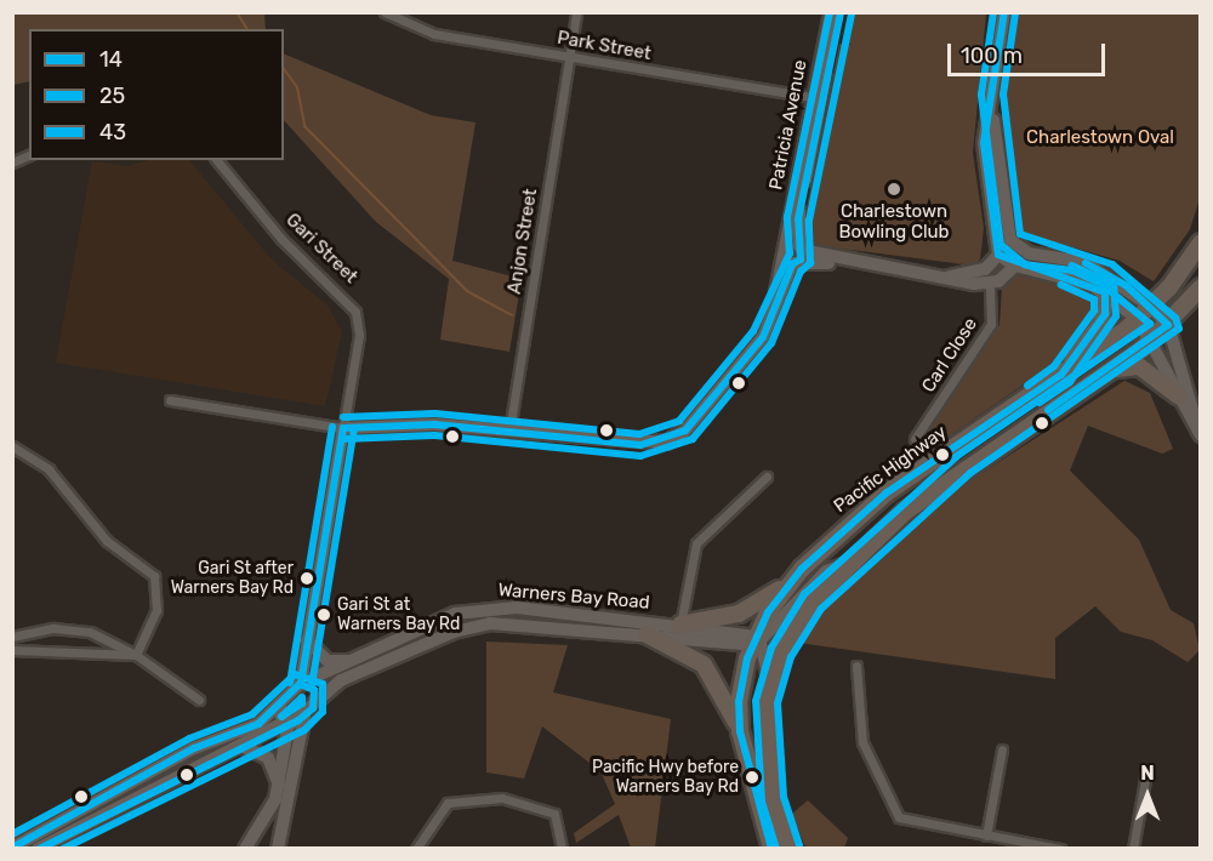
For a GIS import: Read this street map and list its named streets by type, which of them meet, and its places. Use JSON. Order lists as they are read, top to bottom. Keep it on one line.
{"streets":{"highway":["Pacific Highway"],"street":["Park Street","Patricia Avenue","Anjon Street","Gari Street","Carl Close","Warners Bay Road"]},"crossings":[["Park Street","Patricia Avenue"],["Park Street","Anjon Street"],["Patricia Avenue","Anjon Street"],["Patricia Avenue","Gari Street"],["Gari Street","Warners Bay Road"],["Pacific Highway","Warners Bay Road"]],"parks":["Charlestown Oval"],"places":["Charlestown Bowling Club","Gari St after Warners Bay Rd","Gari St at Warners Bay Rd","Pacific Hwy before Warners Bay Rd"],"lines":["transit line 14","transit line 25","transit line 43"],"legend":["14","25","43"],"scale_bar":"100 m","north":"top"}
